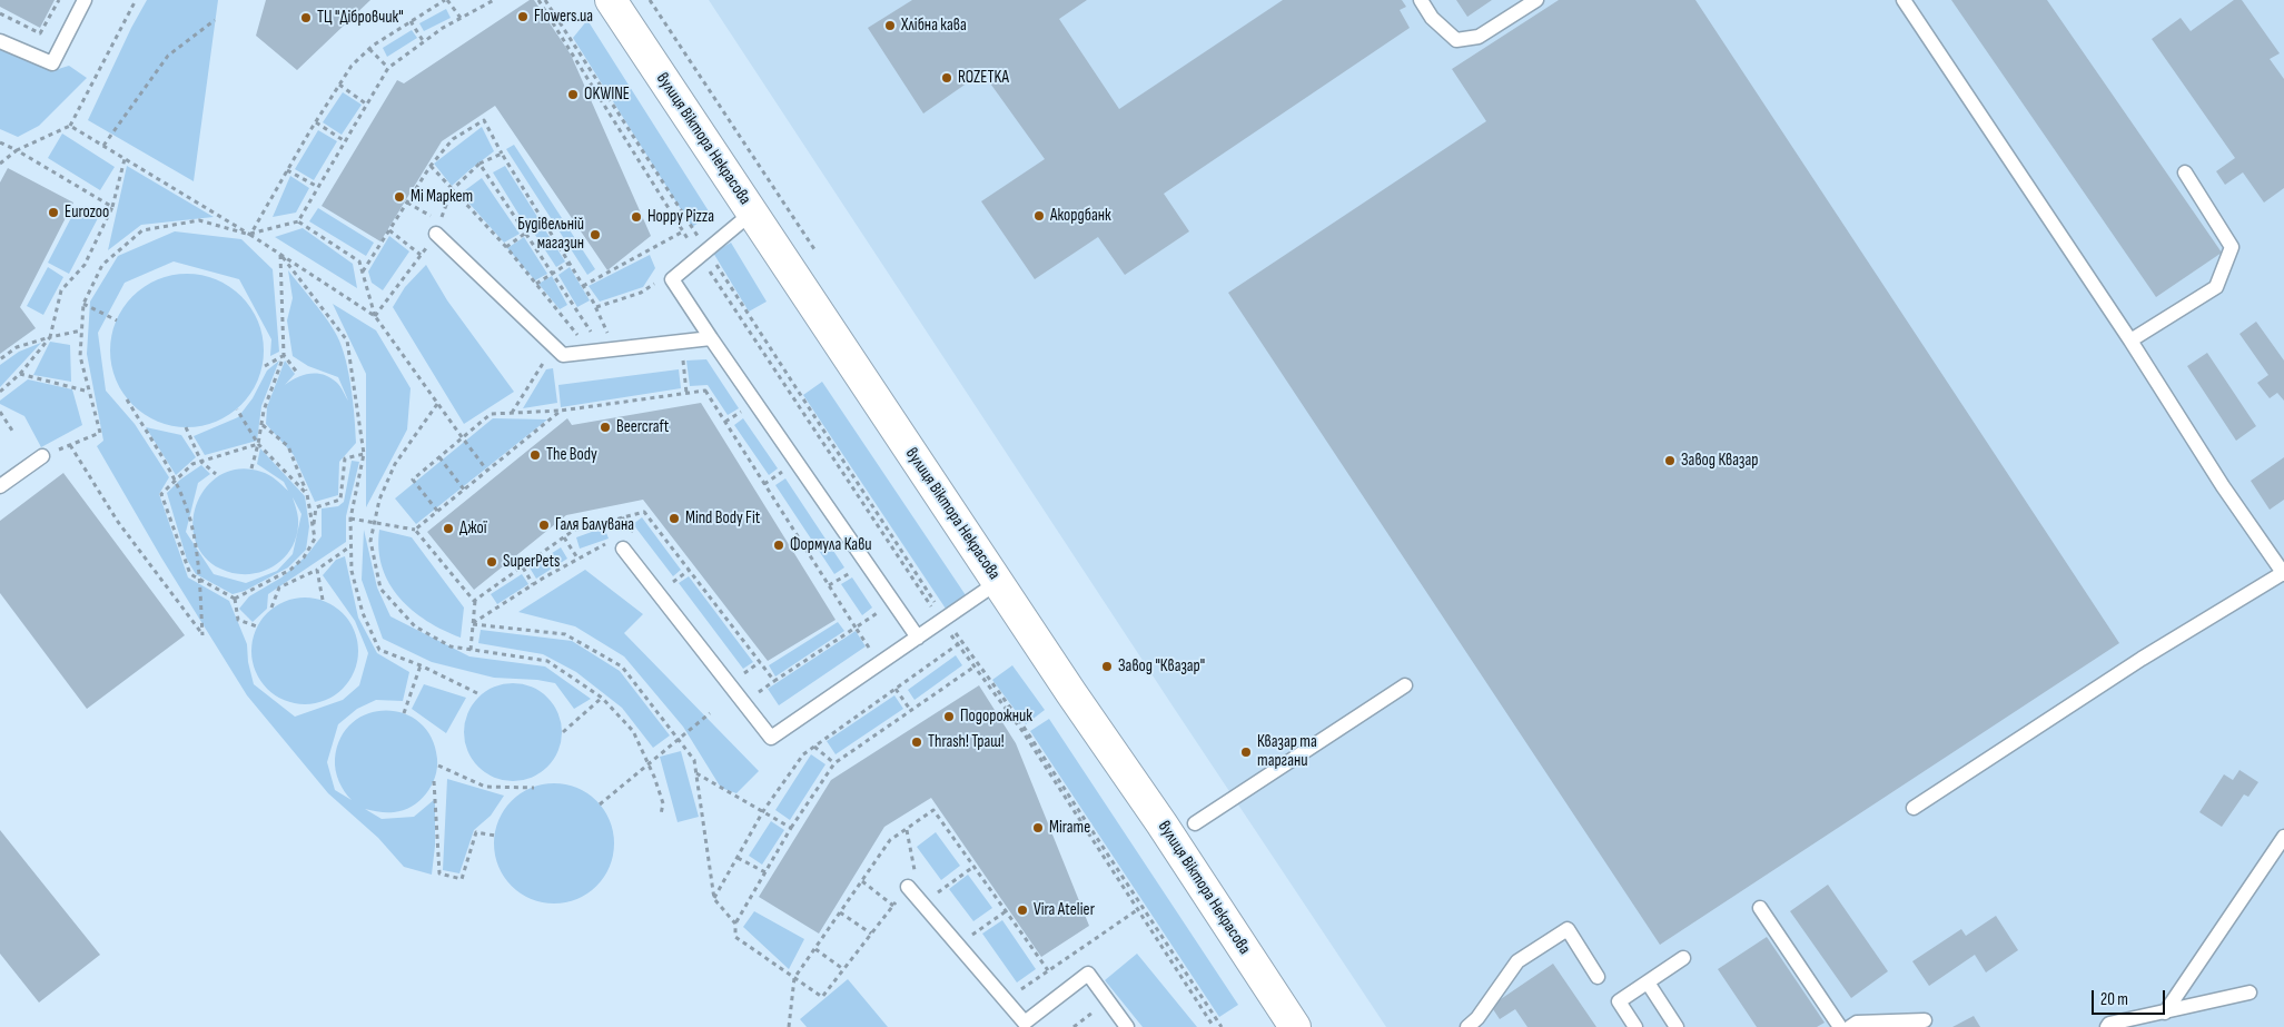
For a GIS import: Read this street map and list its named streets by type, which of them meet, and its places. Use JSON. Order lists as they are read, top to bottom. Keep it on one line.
{"streets":{"main road":["вулиця Віктора Некрасова"]},"places":["Flowers.ua","ТЦ \"Дібровчик\"","Хлібна кава","ROZETKA","OKWINE","Мі Маркет","Eurozoo","Акордбанк","Hoppy Pizza","Будівельній магазин","Beercraft","The Body","Завод Квазар","Mind Body Fit","Галя Балувана","Джої","Формула Кави","SuperPets","Завод \"Квазар\"","Подорожник","Thrash! Траш!","Квазар та таргани","Mirame","Vira Atelier"],"scale_bar":"20 m"}
